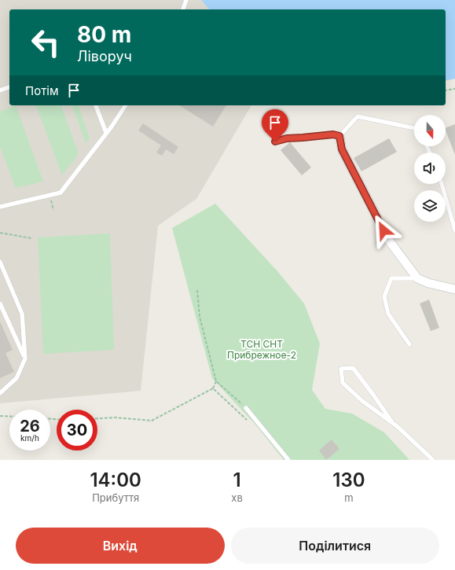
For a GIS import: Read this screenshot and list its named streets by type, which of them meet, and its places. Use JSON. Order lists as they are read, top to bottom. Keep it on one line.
{"parks":["ТСН СНТ Прибрежное-2"],"north":"bottom","page":{"turn":["80 m","Ліворуч"],"then":"Потім","speed":"26 km/h","limit":"30","eta":["14:00","Прибуття","1","хв","130","m"],"buttons":["Вихід","Поділитися"]}}
